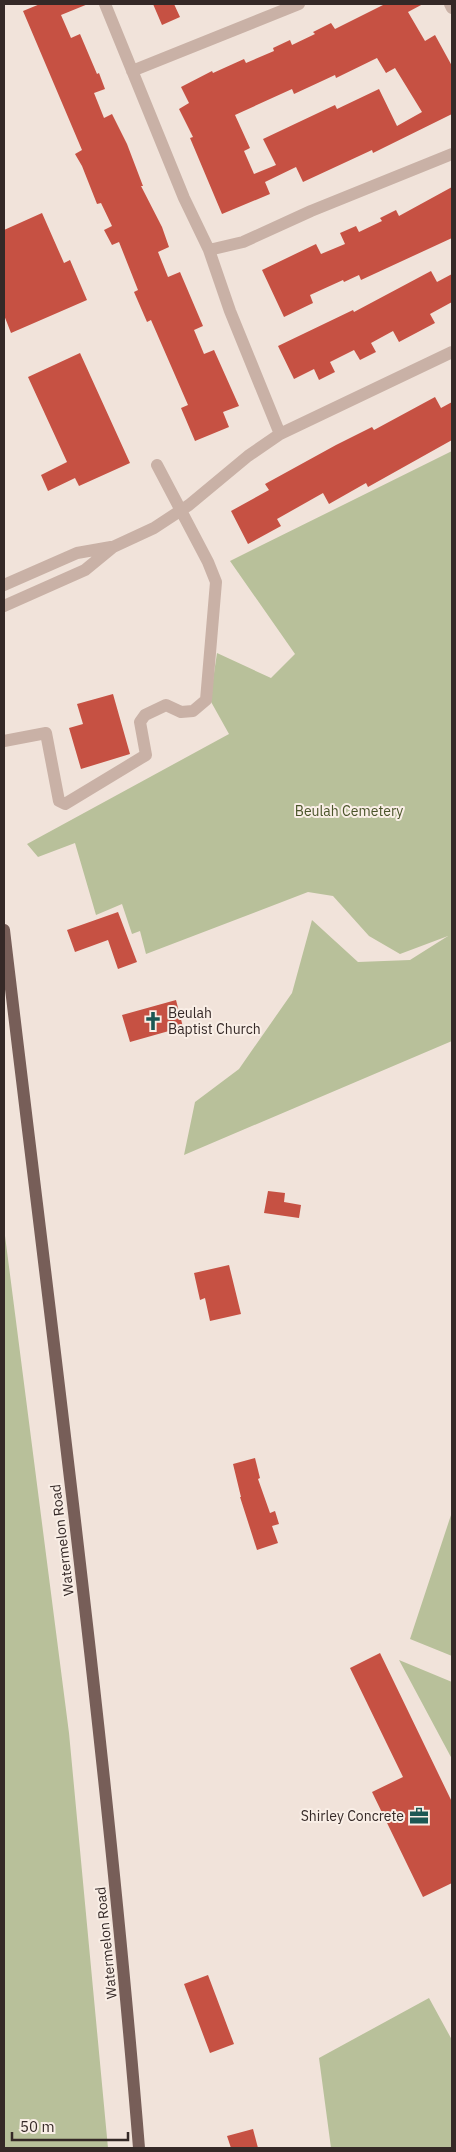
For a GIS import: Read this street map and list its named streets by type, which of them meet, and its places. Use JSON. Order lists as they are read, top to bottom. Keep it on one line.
{"streets":{"main road":["Watermelon Road"]},"parks":["Beulah Cemetery"],"places":{"church":["Beulah Baptist Church"],"office":["Shirley Concrete"]},"scale_bar":"50 m"}
